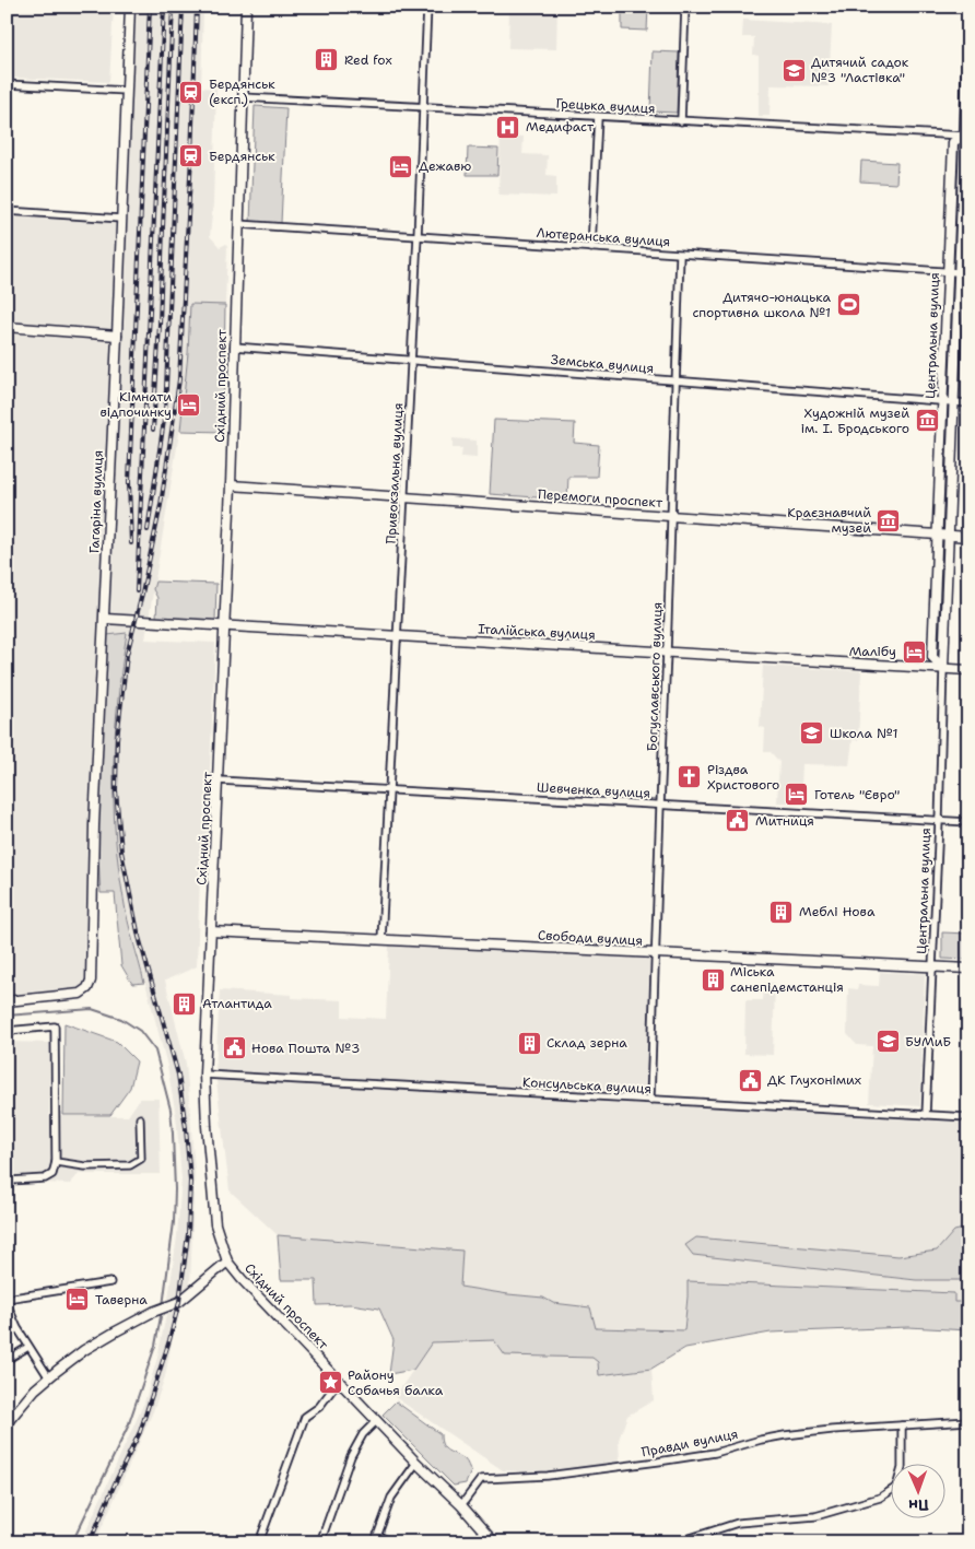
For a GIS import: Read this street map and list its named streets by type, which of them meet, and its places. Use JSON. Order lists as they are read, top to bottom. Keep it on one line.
{"streets":{"main road":["Лютеранська вулиця","Центральна вулиця","Східний проспект","Перемоги проспект","Гагаріна вулиця","Італійська вулиця","Свободи вулиця"],"street":["Грецька вулиця","Земська вулиця","Привокзальна вулиця","Богуславського вулиця","Шевченка вулиця","Консульська вулиця","Правди вулиця"]},"crossings":[["Грецька вулиця","Центральна вулиця"],["Грецька вулиця","Східний проспект"],["Грецька вулиця","Привокзальна вулиця"],["Лютеранська вулиця","Центральна вулиця"],["Лютеранська вулиця","Східний проспект"],["Лютеранська вулиця","Привокзальна вулиця"],["Лютеранська вулиця","Богуславського вулиця"],["Центральна вулиця","Земська вулиця"],["Центральна вулиця","Перемоги проспект"],["Центральна вулиця","Італійська вулиця"],["Центральна вулиця","Шевченка вулиця"],["Центральна вулиця","Свободи вулиця"],["Центральна вулиця","Консульська вулиця"],["Земська вулиця","Східний проспект"],["Земська вулиця","Привокзальна вулиця"],["Земська вулиця","Богуславського вулиця"],["Східний проспект","Перемоги проспект"],["Східний проспект","Італійська вулиця"],["Східний проспект","Шевченка вулиця"],["Східний проспект","Свободи вулиця"],["Східний проспект","Консульська вулиця"],["Східний проспект","Правди вулиця"],["Привокзальна вулиця","Перемоги проспект"],["Привокзальна вулиця","Італійська вулиця"],["Привокзальна вулиця","Шевченка вулиця"],["Привокзальна вулиця","Свободи вулиця"],["Перемоги проспект","Богуславського вулиця"],["Гагаріна вулиця","Італійська вулиця"],["Італійська вулиця","Богуславського вулиця"],["Богуславського вулиця","Шевченка вулиця"],["Богуславського вулиця","Свободи вулиця"],["Богуславського вулиця","Консульська вулиця"]],"places":{"building":["Red fox","Меблі Нова","Міська санепідемстанція","Атлантида","Склад зерна"],"school or university":["Дитячий садок №3 \"Ластівка\"","Школа №1","БУМиБ"],"station":["Бердянськ (експ.)","Бердянськ"],"hospital":["Медифаст"],"hotel":["Дежавю","Кімнати відпочинку","Малібу","Готель \"Євро\"","Таверна"],"sports":["Дитячо-юнацька спортивна школа №1"],"museum":["Художній музей ім. І. Бродського","Краєзнавчий музей"],"church":["Різдва Христового"],"public building":["Митниця","Нова Пошта №3","ДК Глухонімих"],"place":["Району Собачья балка"]},"north":"bottom"}
